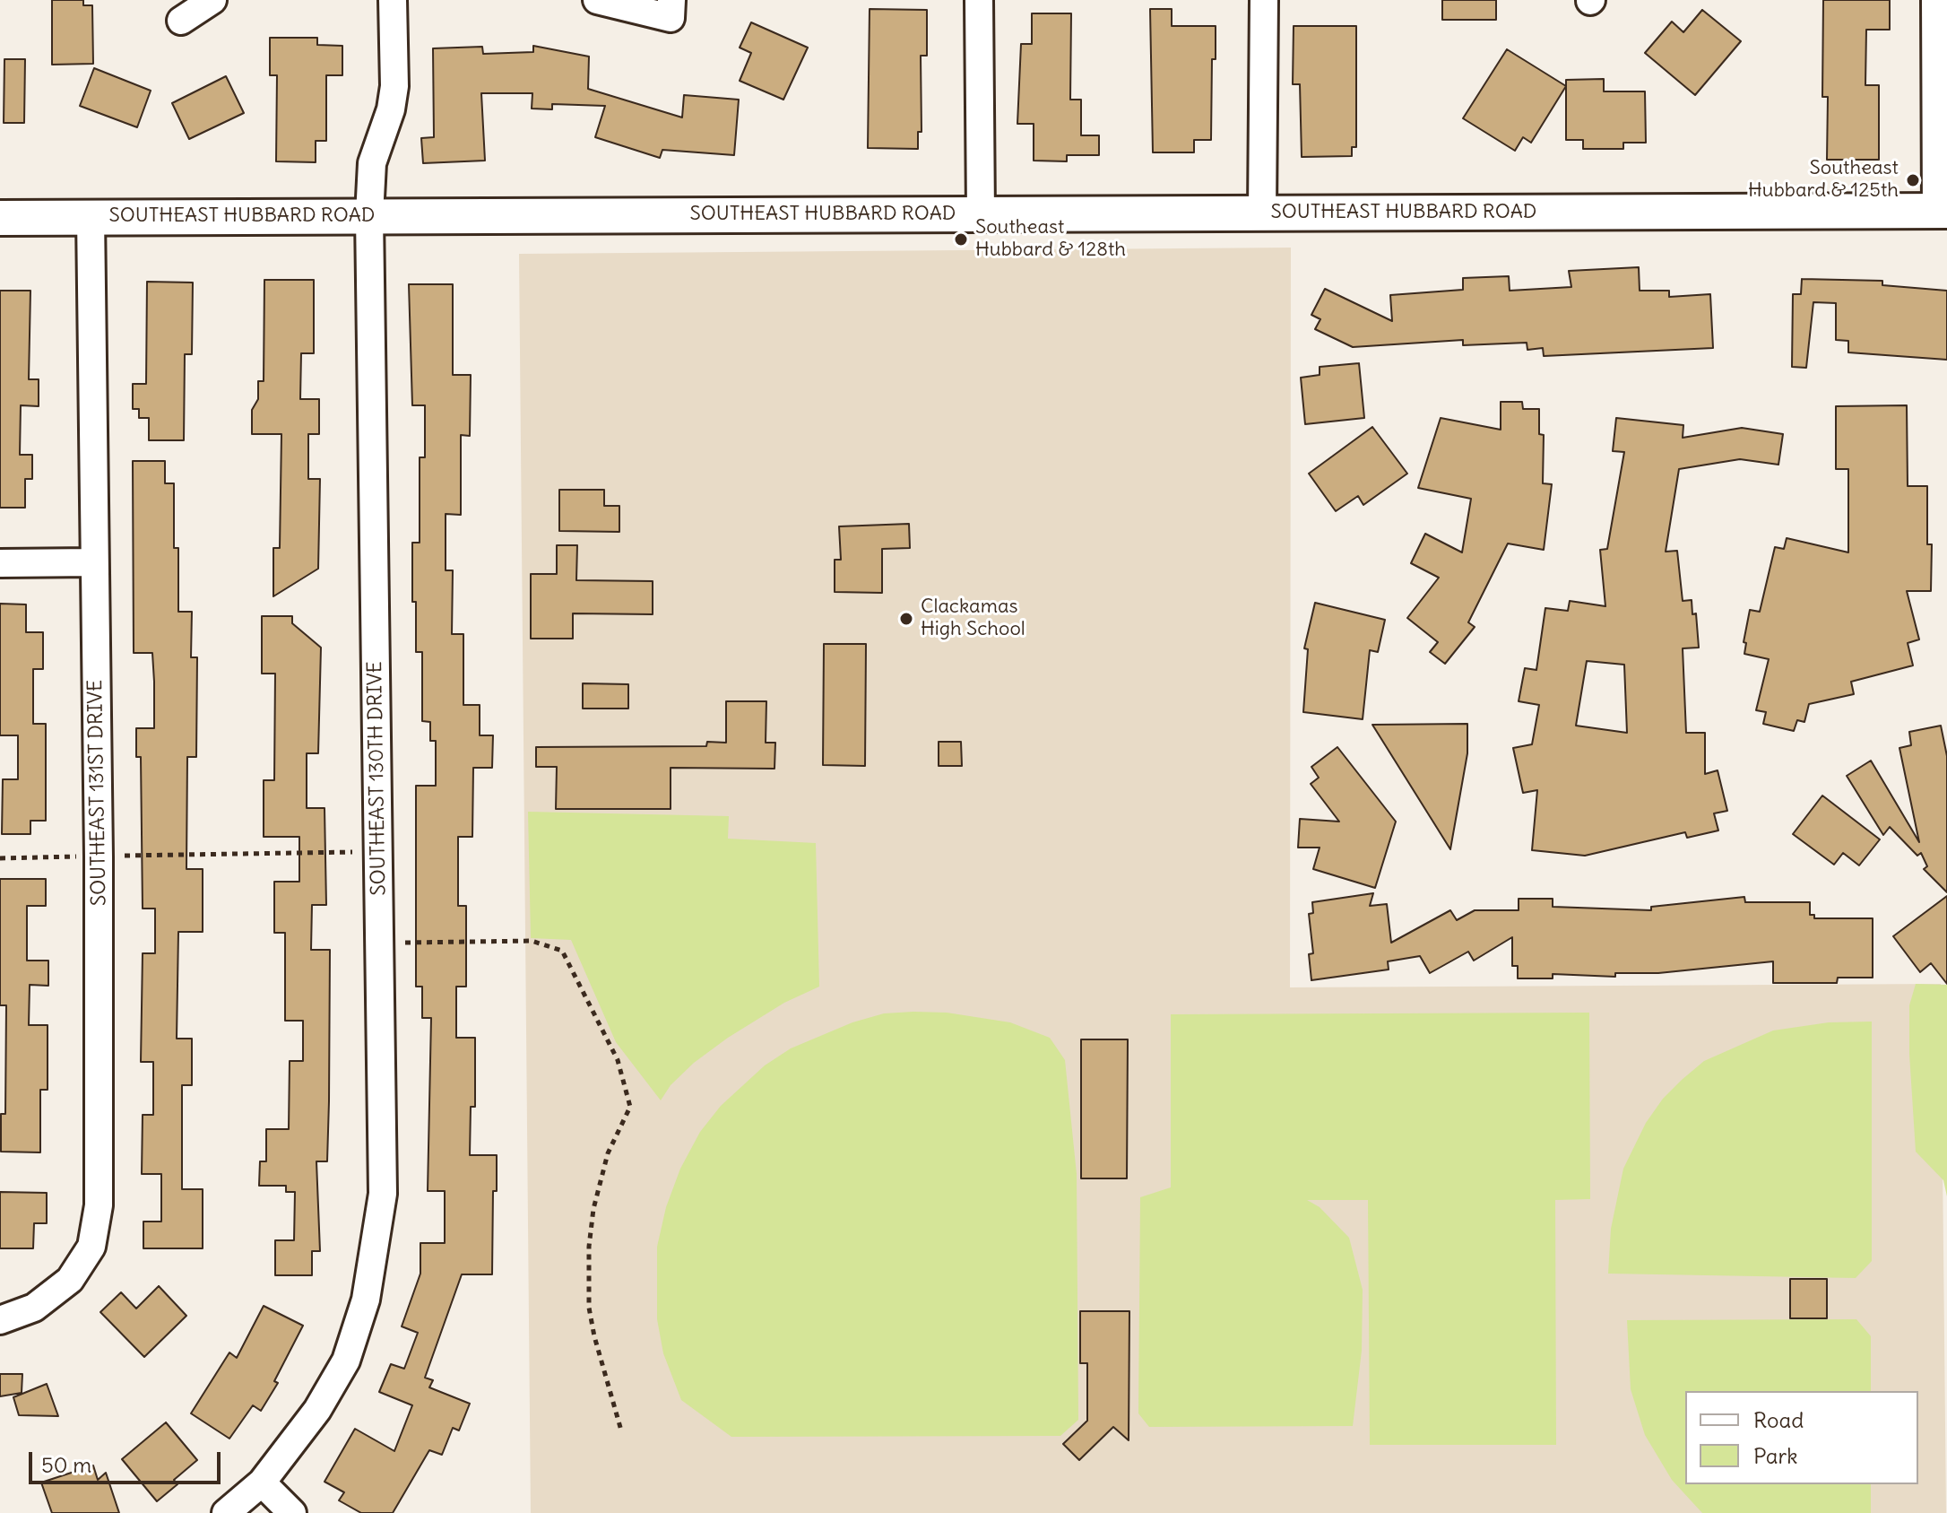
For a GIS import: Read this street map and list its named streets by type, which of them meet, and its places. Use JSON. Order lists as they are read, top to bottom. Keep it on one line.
{"streets":{"main road":["SOUTHEAST HUBBARD ROAD"],"street":["SOUTHEAST 130TH DRIVE","SOUTHEAST 131ST DRIVE"]},"crossings":[["SOUTHEAST HUBBARD ROAD","SOUTHEAST 130TH DRIVE"],["SOUTHEAST HUBBARD ROAD","SOUTHEAST 131ST DRIVE"]],"places":["Southeast Hubbard & 125th","Southeast Hubbard & 128th","Clackamas High School"],"legend":["Road","Park"],"scale_bar":"50 m"}
